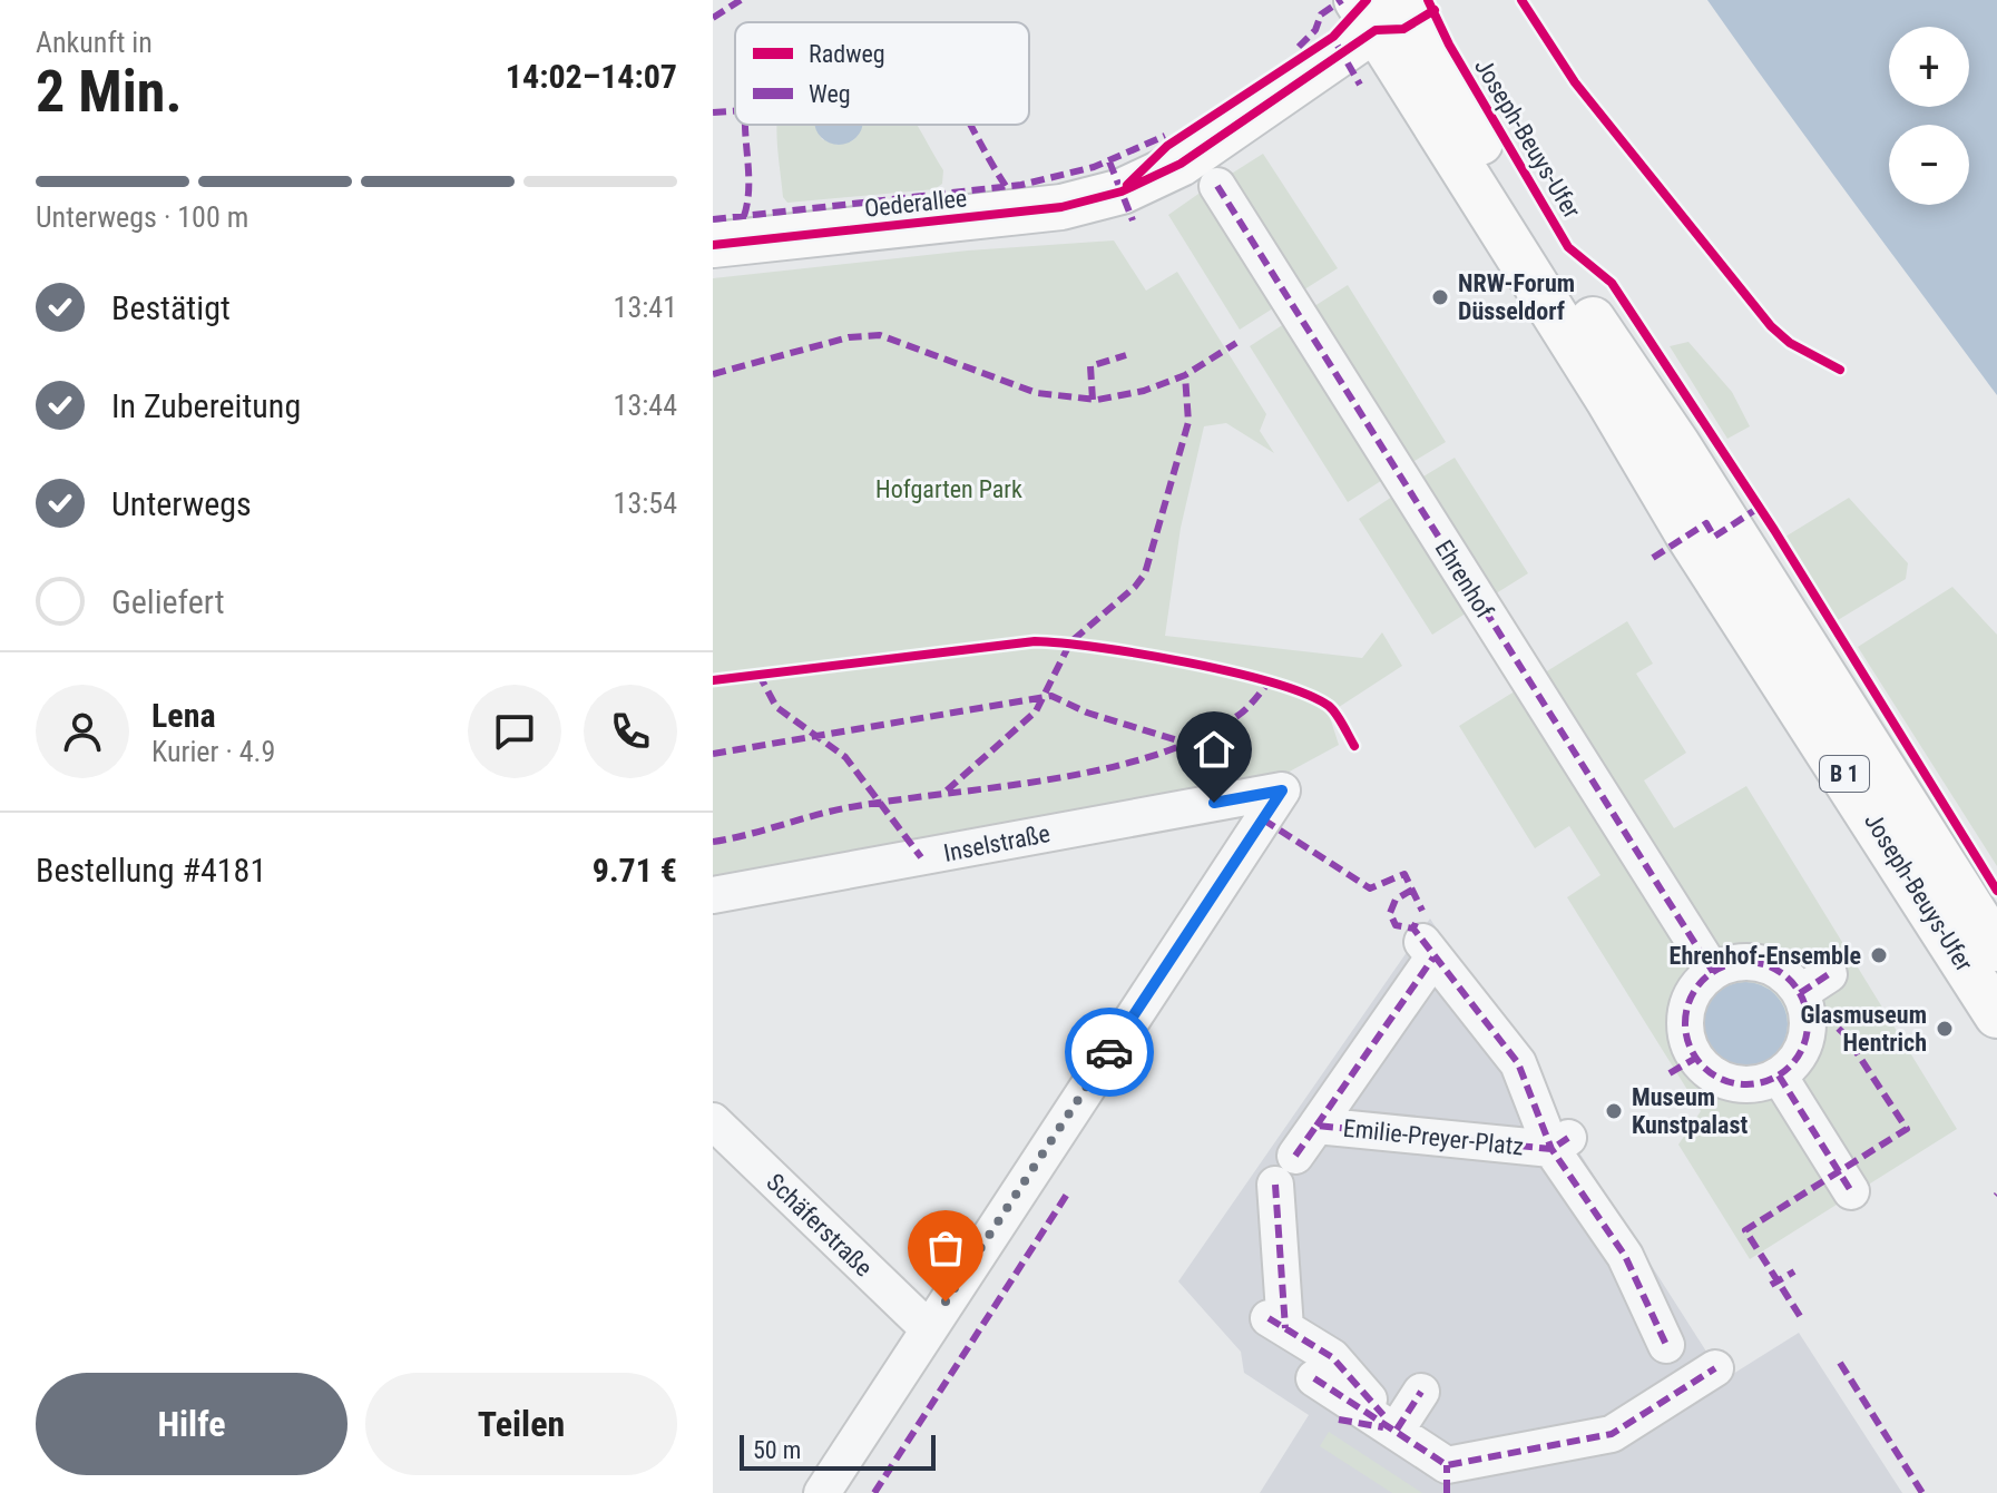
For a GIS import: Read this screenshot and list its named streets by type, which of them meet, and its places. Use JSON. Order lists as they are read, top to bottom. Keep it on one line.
{"streets":{"main road":["Joseph-Beuys-Ufer","Oederallee","B 1"],"street":["Ehrenhof","Inselstraße","Emilie-Preyer-Platz","Schäferstraße"]},"crossings":[["Joseph-Beuys-Ufer","Oederallee"],["Inselstraße","Schäferstraße"]],"parks":["Hofgarten Park"],"places":["NRW-Forum Düsseldorf","Ehrenhof-Ensemble","Glasmuseum Hentrich","Museum Kunstpalast"],"legend":["Radweg","Weg"],"scale_bar":"50 m","page":{"heading":["2 Min.","Ankunft in","14:02–14:07"],"panel":["Lena","Kurier · 4.9","Bestellung #4181","9.71 €"],"map_buttons":["+","−"],"bar":"Unterwegs · 100 m","list":[["Bestätigt","13:41"],["In Zubereitung","13:44"],["Unterwegs","13:54"],"Geliefert"],"buttons":["Hilfe","Teilen"],"scale":"50 m"}}
